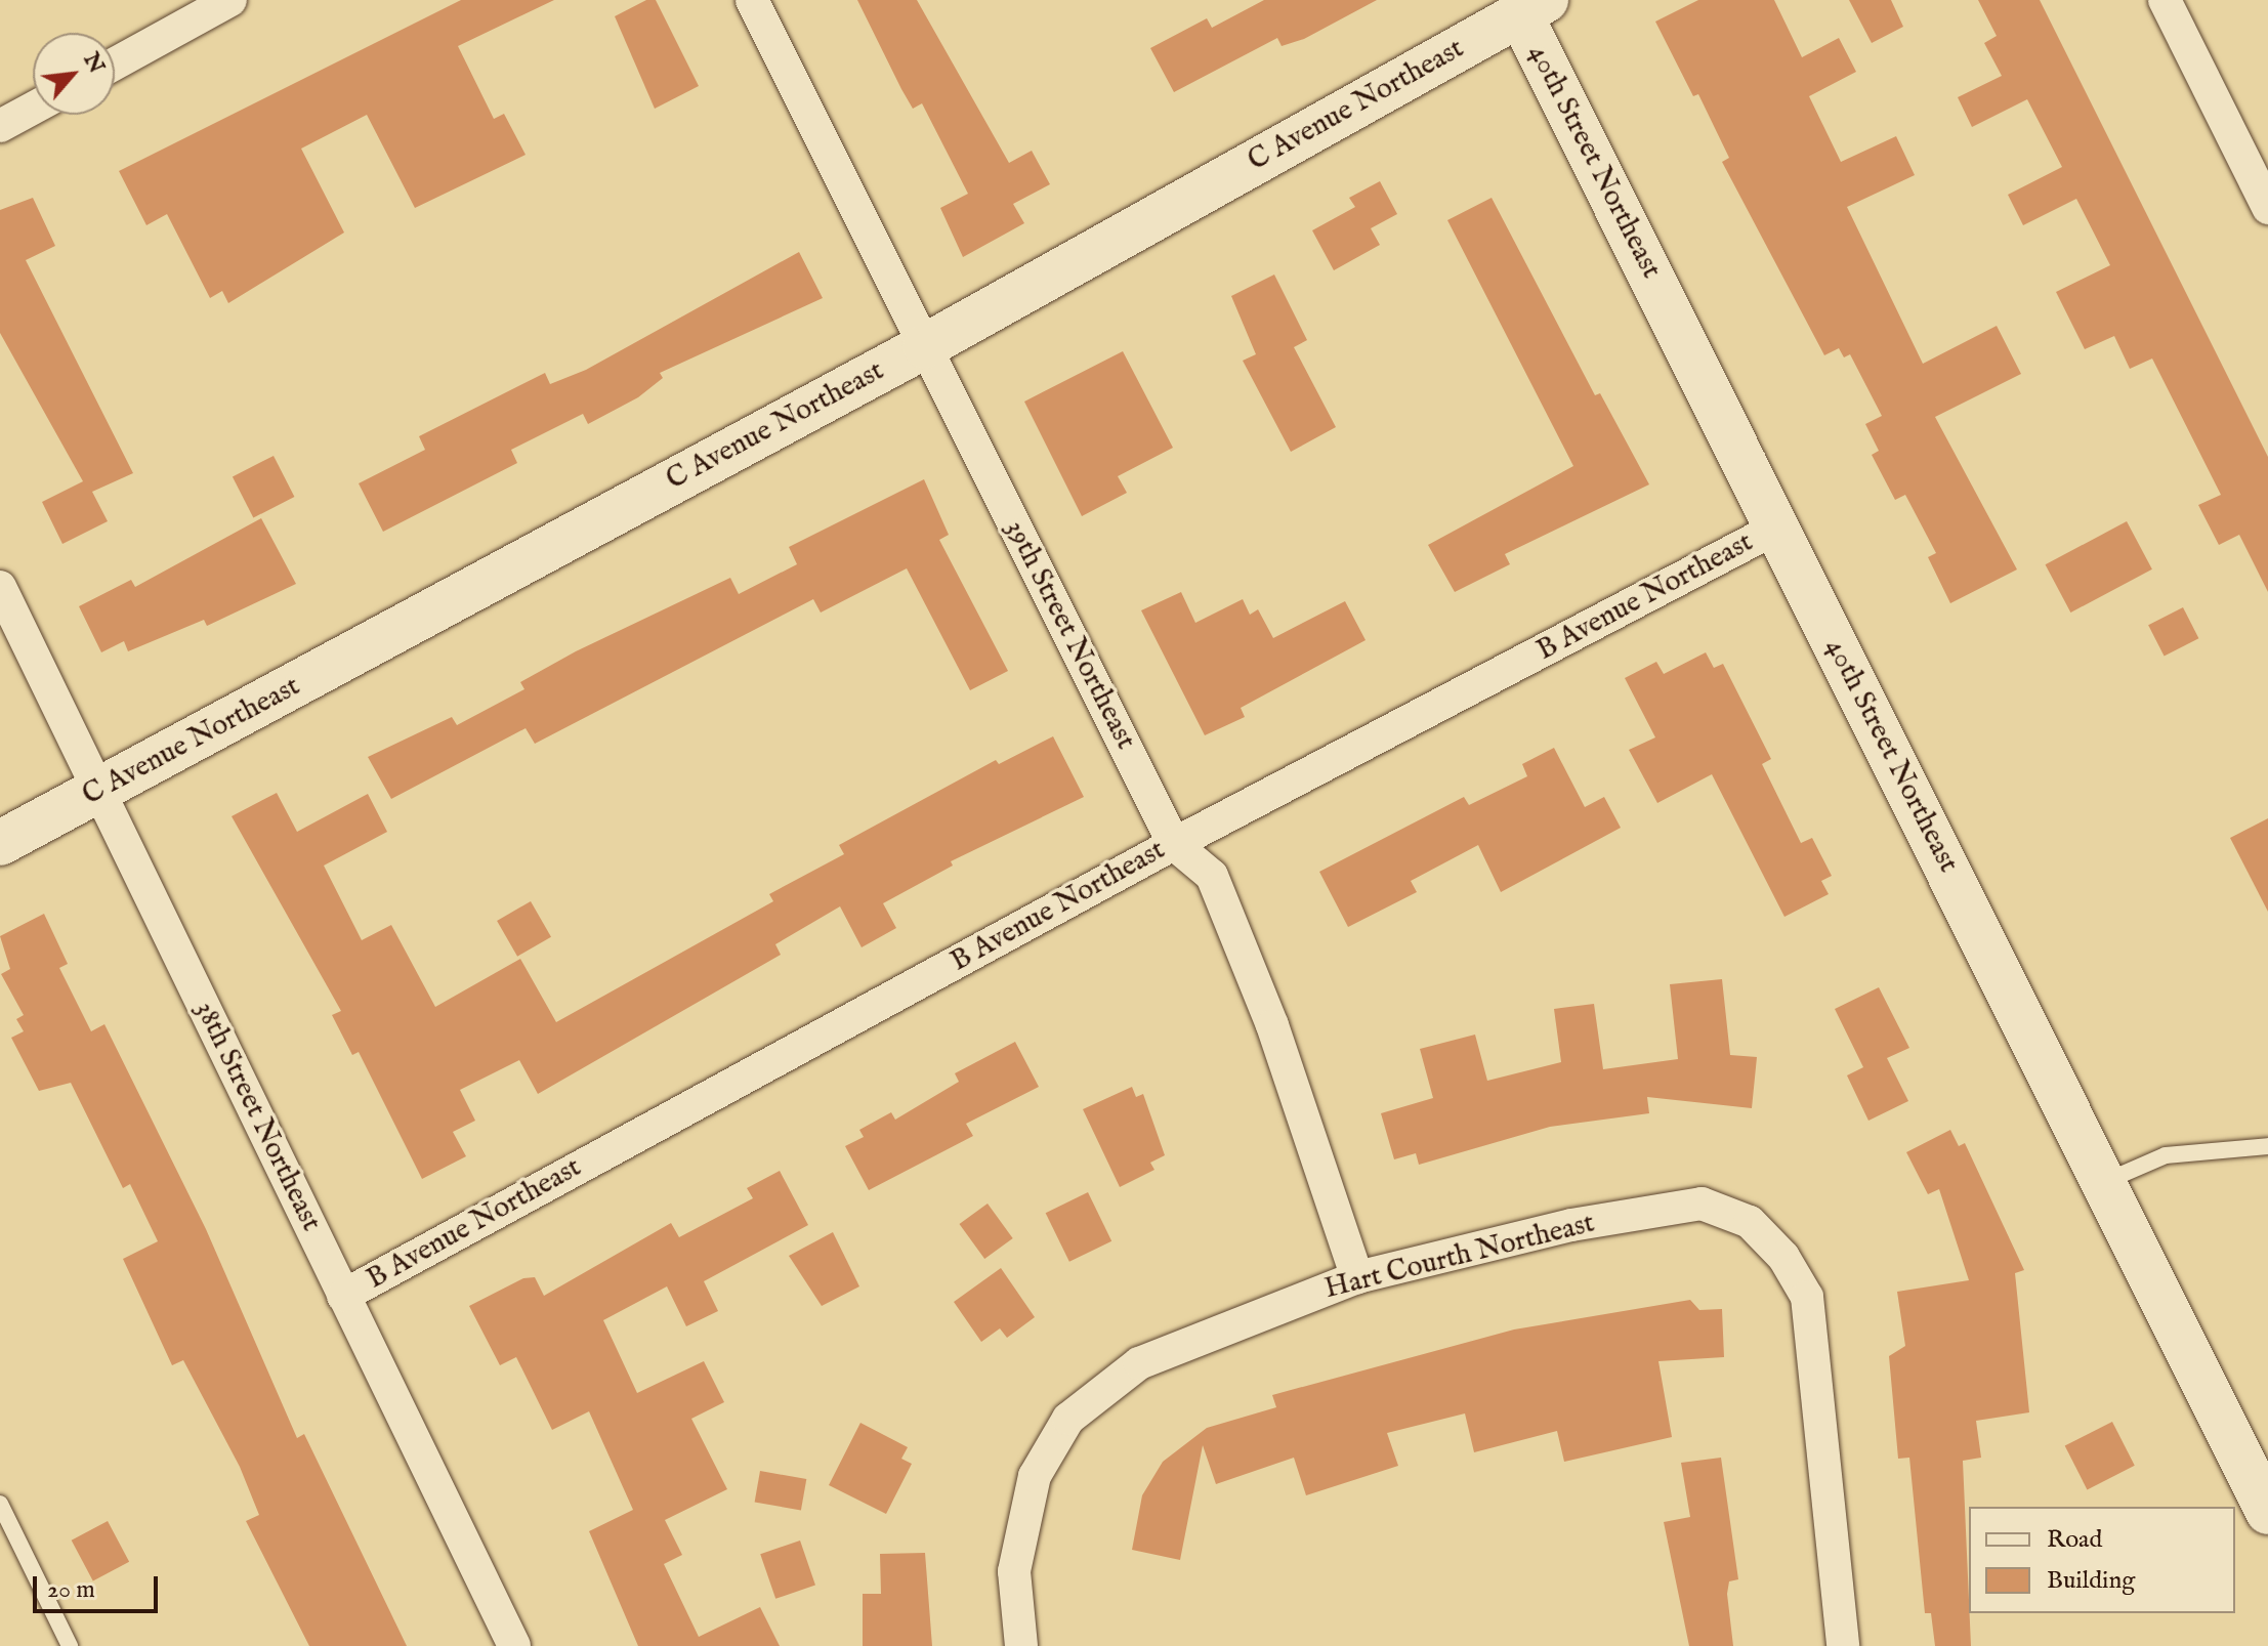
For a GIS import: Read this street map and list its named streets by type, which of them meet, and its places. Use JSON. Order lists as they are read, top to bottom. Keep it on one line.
{"streets":{"street":["C Avenue Northeast","40th Street Northeast","B Avenue Northeast","39th Street Northeast","38th Street Northeast","Hart Courth Northeast"]},"crossings":[["C Avenue Northeast","40th Street Northeast"],["C Avenue Northeast","39th Street Northeast"],["C Avenue Northeast","38th Street Northeast"],["40th Street Northeast","B Avenue Northeast"],["B Avenue Northeast","39th Street Northeast"],["B Avenue Northeast","38th Street Northeast"],["39th Street Northeast","Hart Courth Northeast"]],"legend":["Road","Building"],"scale_bar":"20 m","north":"top right"}
